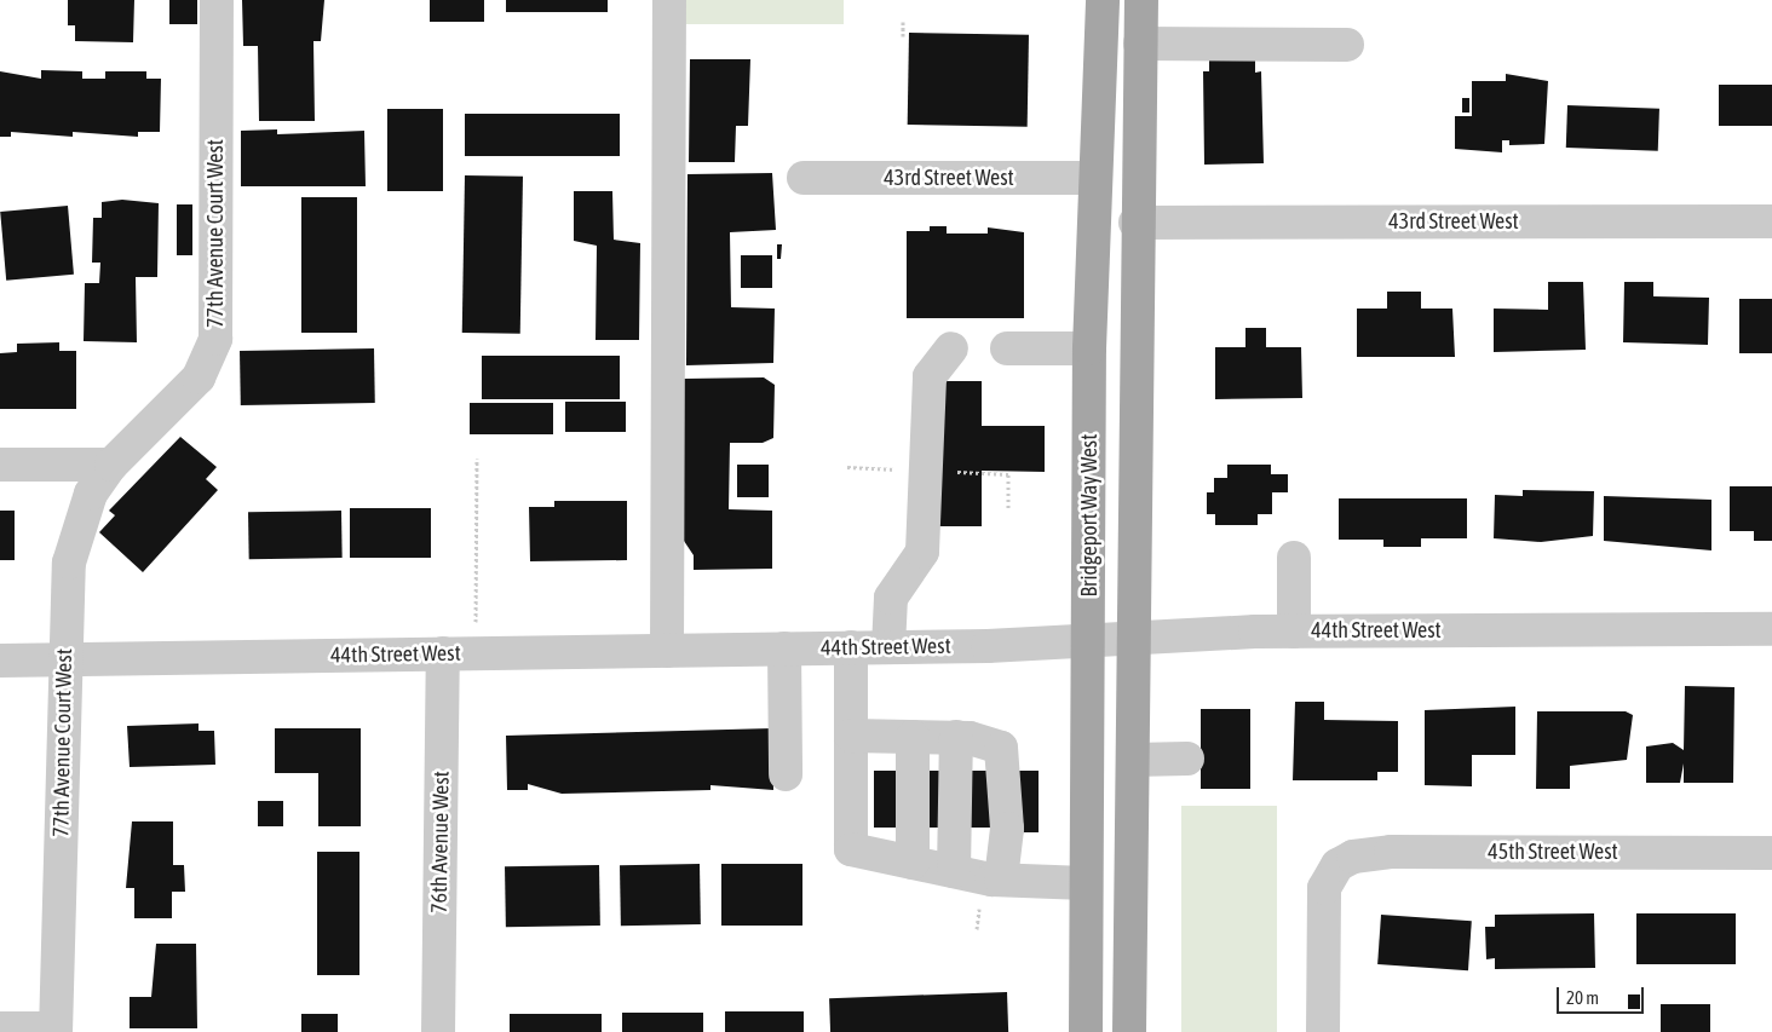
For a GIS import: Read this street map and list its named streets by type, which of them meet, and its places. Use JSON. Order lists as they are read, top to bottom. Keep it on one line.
{"streets":{"main road":["Bridgeport Way West"],"street":["43rd Street West","77th Avenue Court West","44th Street West","76th Avenue West","45th Street West"]},"crossings":[["43rd Street West","Bridgeport Way West"],["77th Avenue Court West","44th Street West"],["Bridgeport Way West","44th Street West"],["44th Street West","76th Avenue West"]],"scale_bar":"20 m"}
